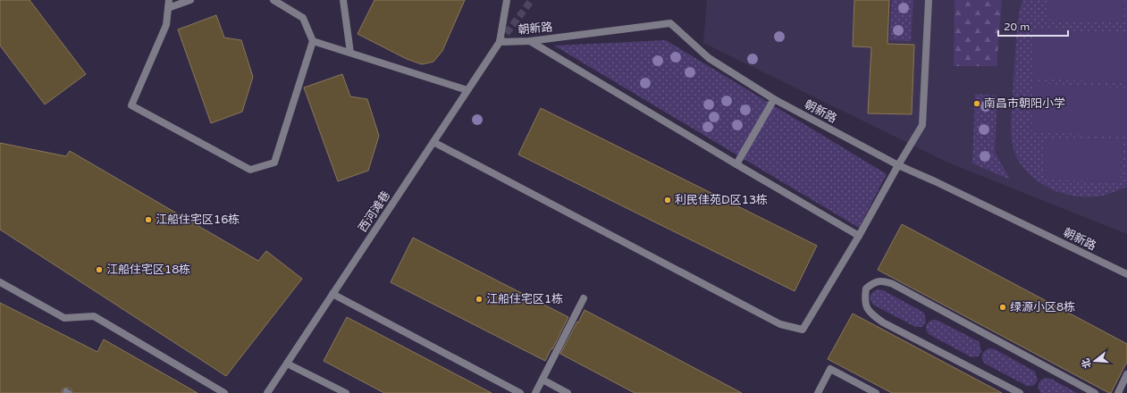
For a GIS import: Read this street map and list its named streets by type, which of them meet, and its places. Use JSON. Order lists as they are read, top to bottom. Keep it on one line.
{"streets":{"street":["朝新路","西河滩巷"]},"crossings":[["朝新路","西河滩巷"]],"places":["南昌市朝阳小学","利民佳苑D区13栋","江船住宅区16栋","江船住宅区18栋","江船住宅区1栋","绿源小区8栋"],"scale_bar":"20 m","north":"left"}
